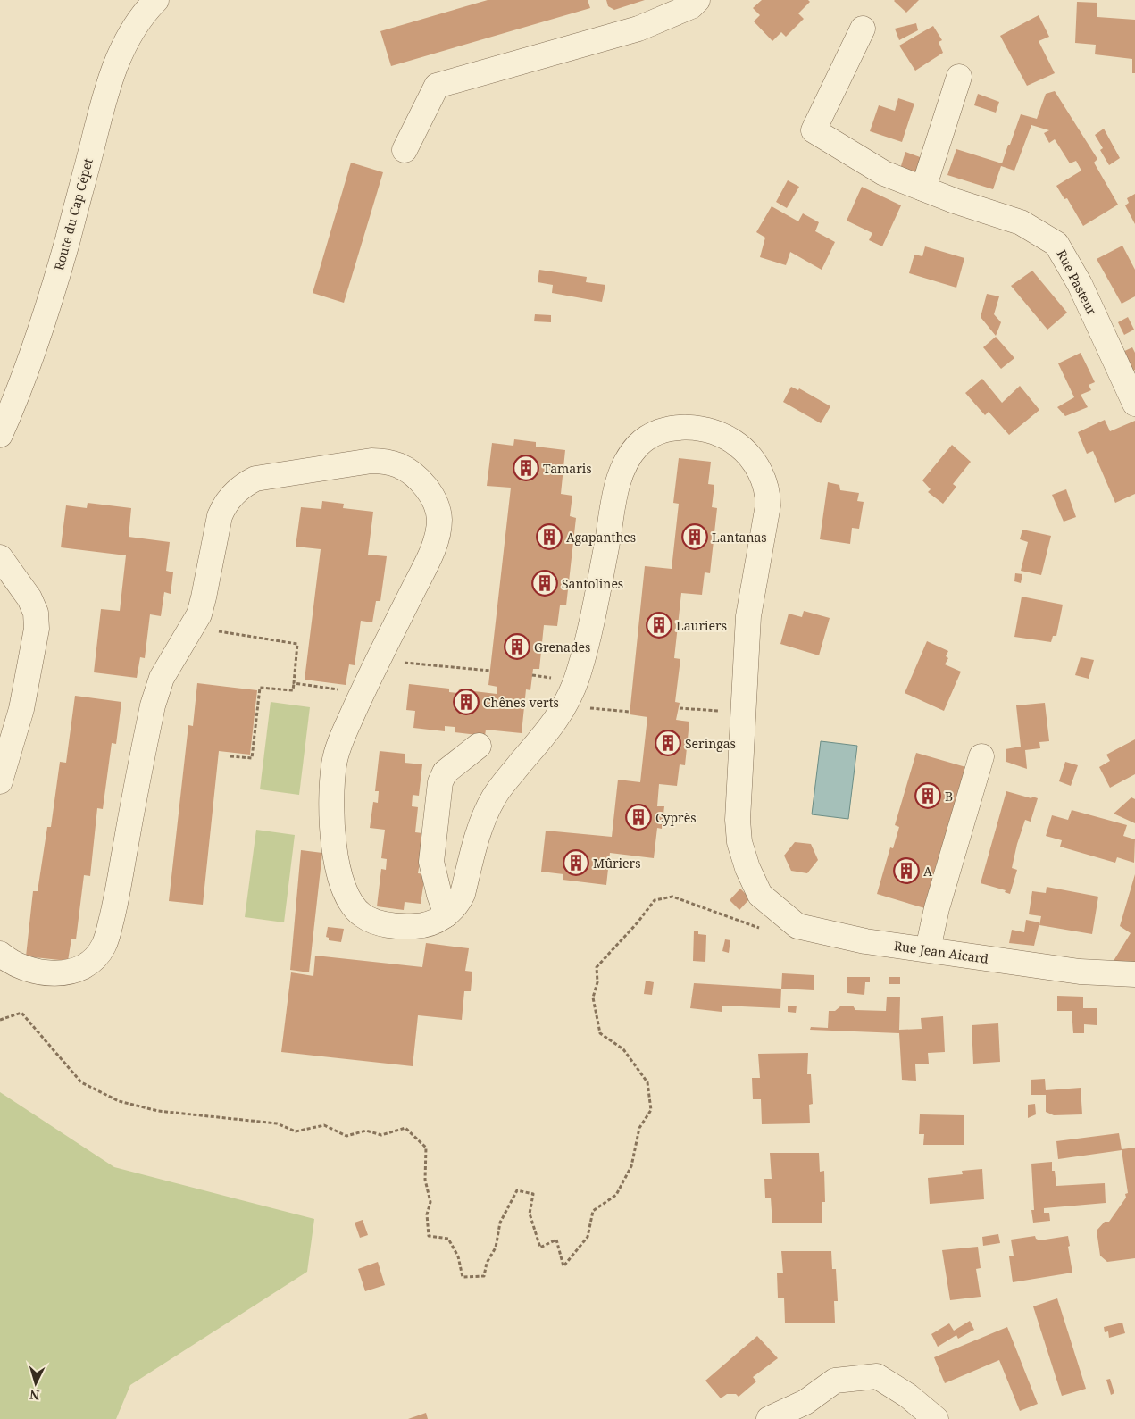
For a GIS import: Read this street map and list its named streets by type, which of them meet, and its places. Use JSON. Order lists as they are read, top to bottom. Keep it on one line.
{"streets":{"street":["Route du Cap Cépet","Rue Pasteur","Rue Jean Aicard"]},"places":{"building":["Tamaris","Agapanthes","Lantanas","Santolines","Lauriers","Grenades","Chênes verts","Seringas","B","Cyprès","Mûriers","A"]},"north":"bottom"}
